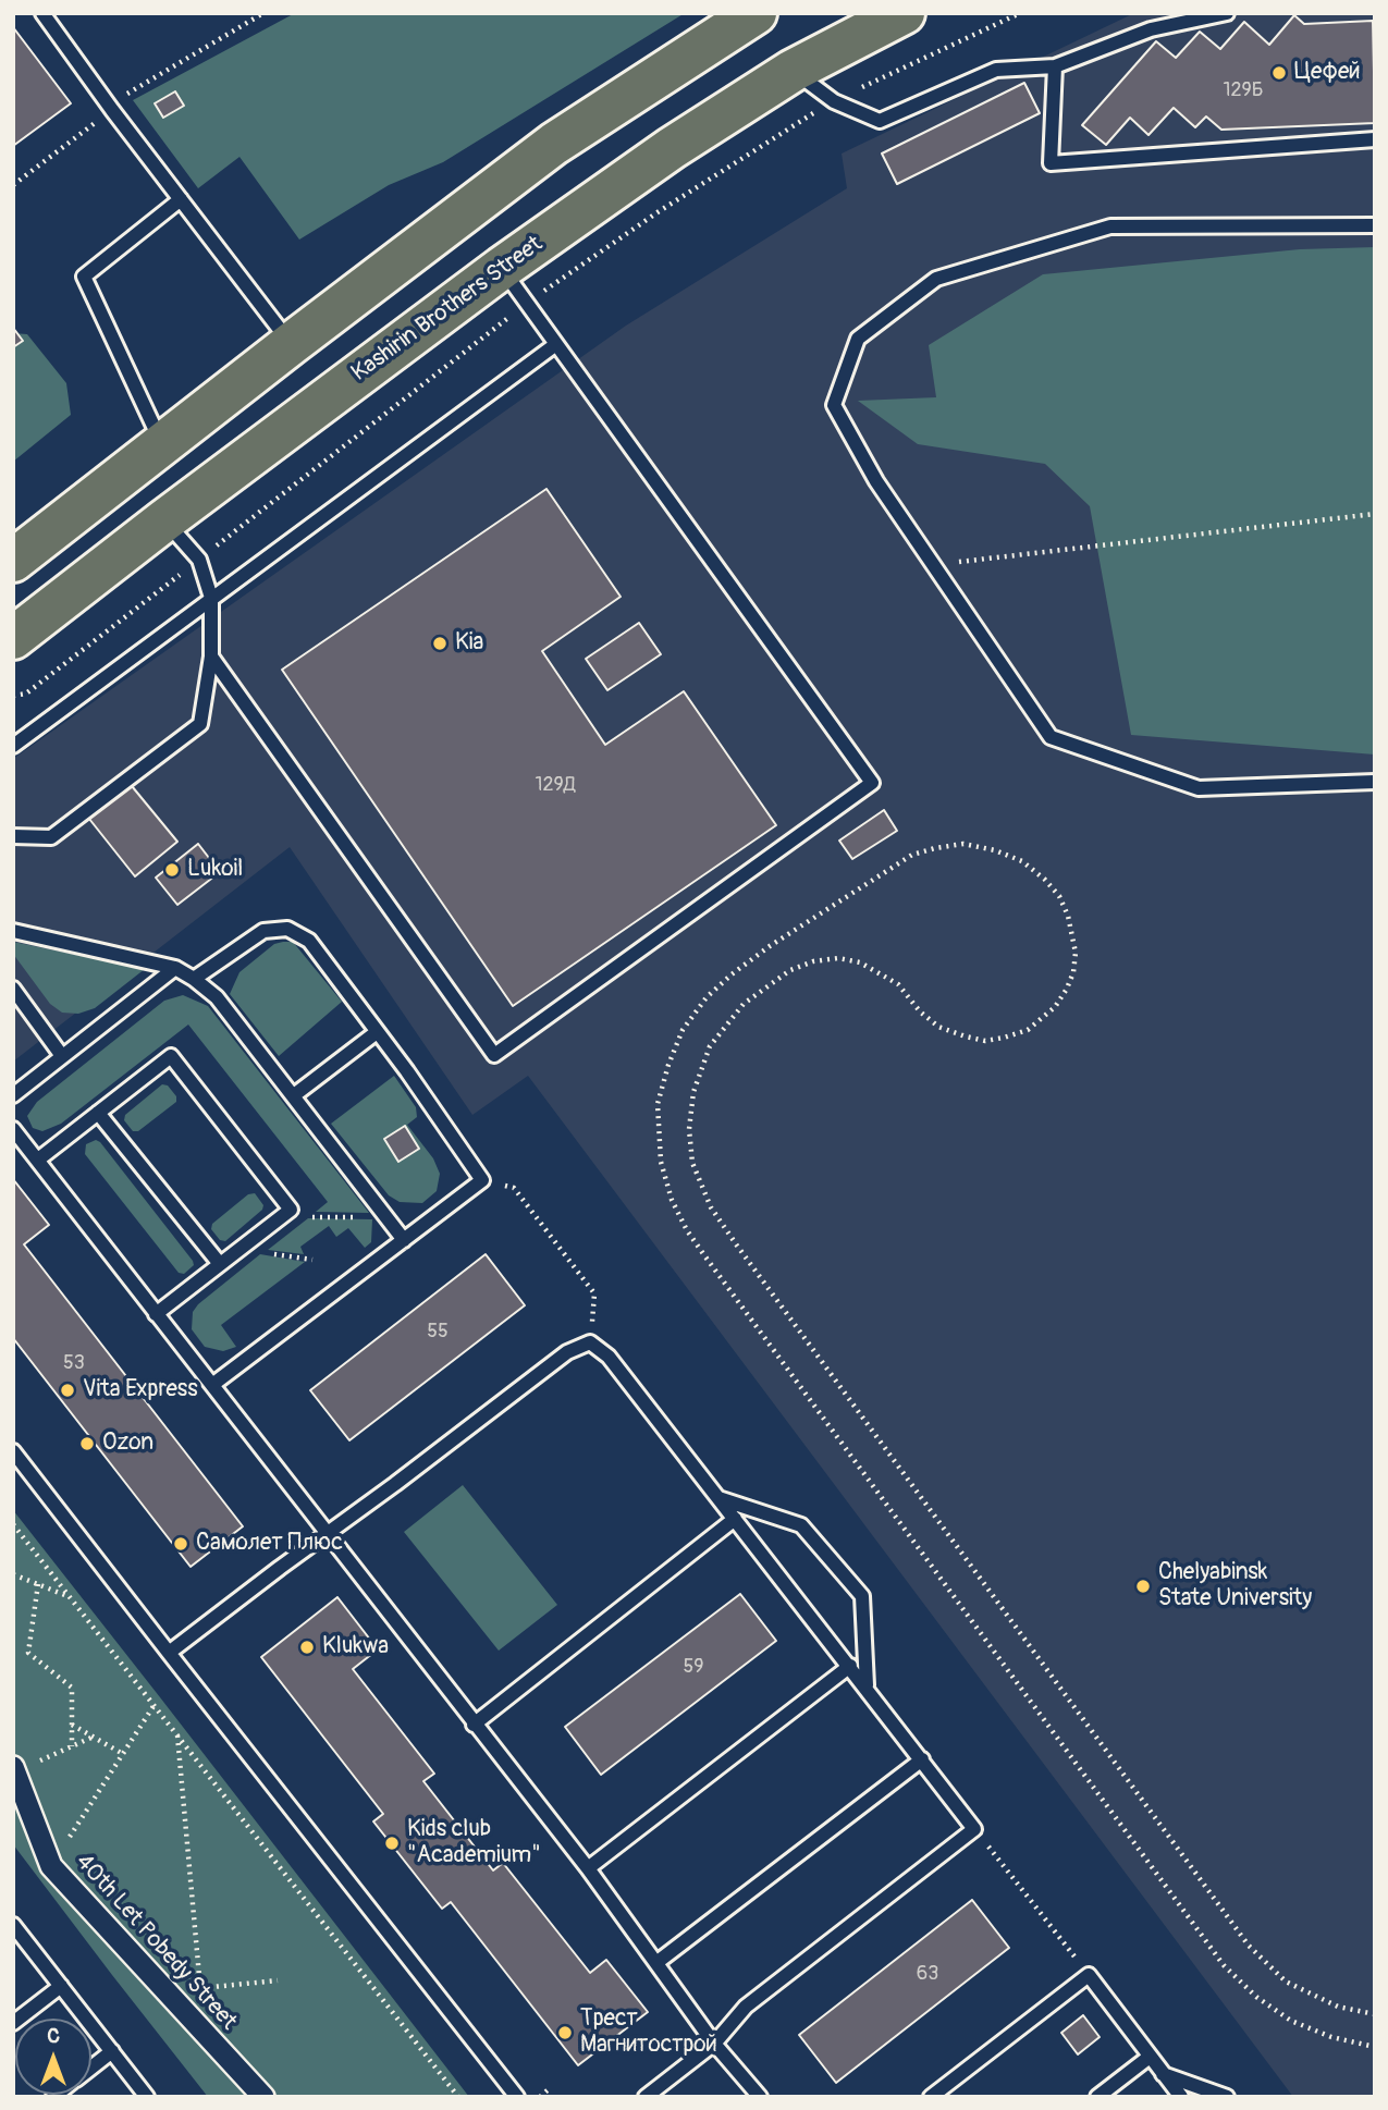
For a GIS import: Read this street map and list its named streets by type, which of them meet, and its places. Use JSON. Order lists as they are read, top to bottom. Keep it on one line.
{"streets":{"main road":["Kashirin Brothers Street"],"street":["40th Let Pobedy Street"]},"places":["Цефей","Kia","Lukoil","Vita Express","Ozon","Самолет Плюс","Chelyabinsk State University","Klukwa","Kids club \"Academium\"","Трест Магнитострой"],"house_numbers":["129Б","129Д","55","53","59","63"],"north":"top"}
